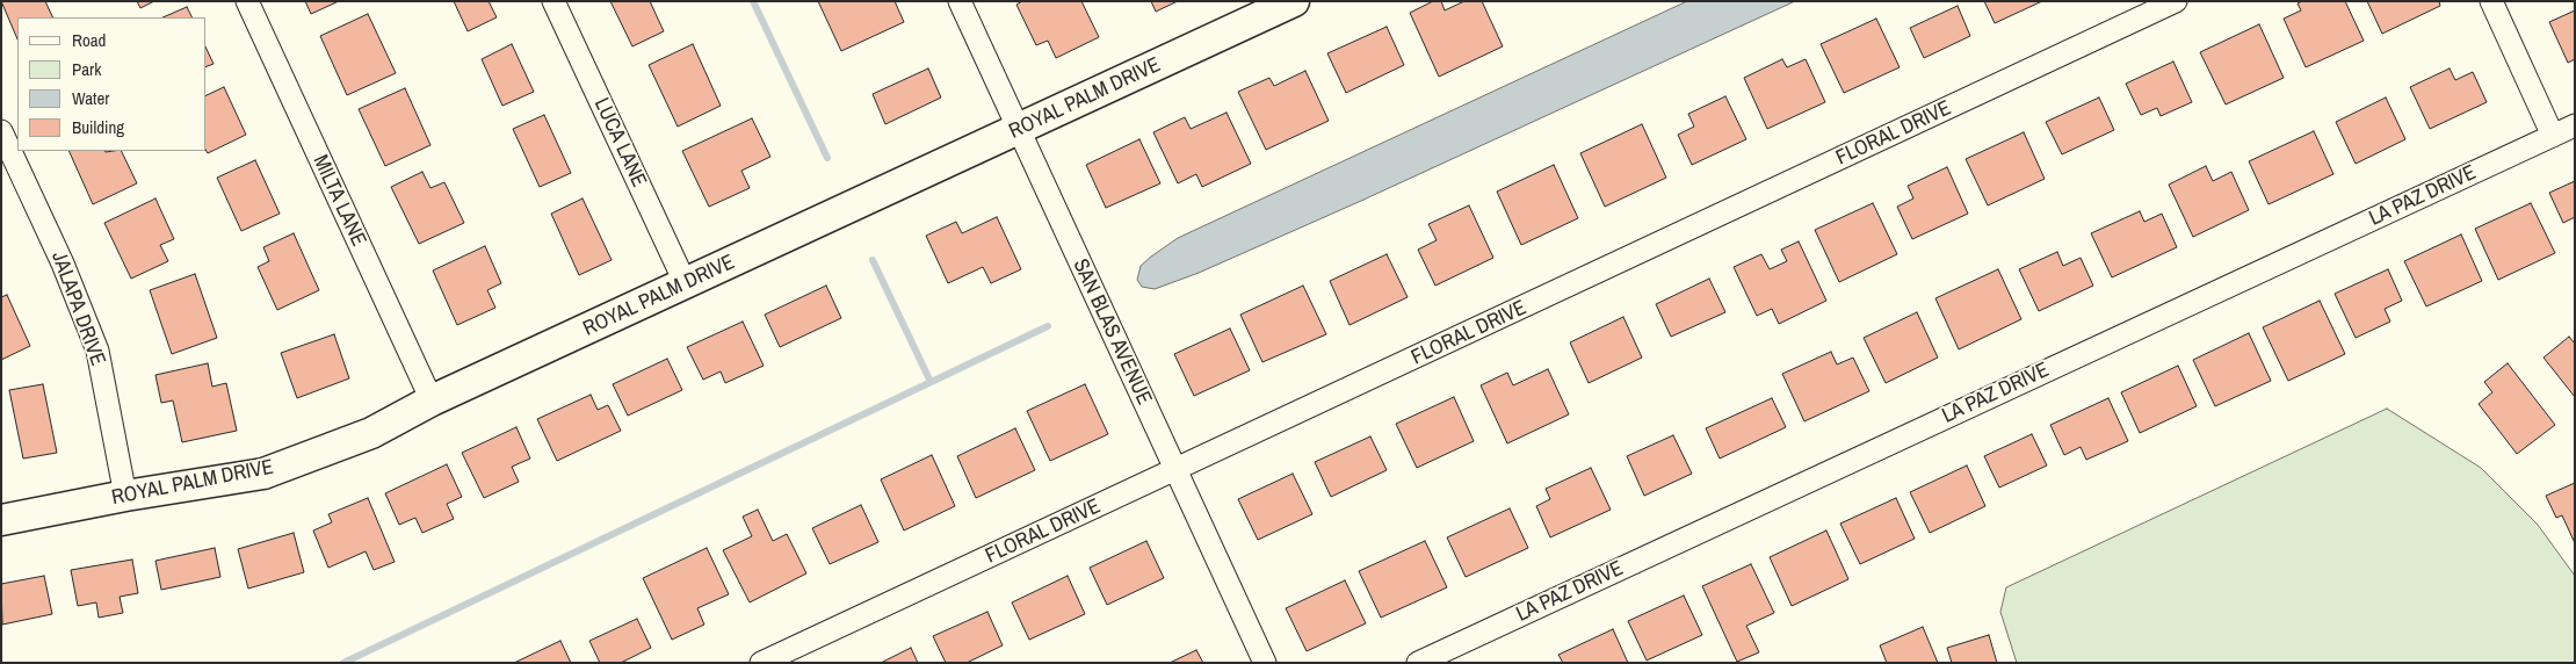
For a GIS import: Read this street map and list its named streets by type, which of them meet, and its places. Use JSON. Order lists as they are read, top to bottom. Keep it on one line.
{"streets":{"street":["ROYAL PALM DRIVE","FLORAL DRIVE","LUCA LANE","LA PAZ DRIVE","MILTA LANE","JALAPA DRIVE","SAN BLAS AVENUE"]},"crossings":[["ROYAL PALM DRIVE","LUCA LANE"],["ROYAL PALM DRIVE","MILTA LANE"],["ROYAL PALM DRIVE","JALAPA DRIVE"],["ROYAL PALM DRIVE","SAN BLAS AVENUE"],["FLORAL DRIVE","SAN BLAS AVENUE"]],"legend":["Road","Park","Water","Building"]}
